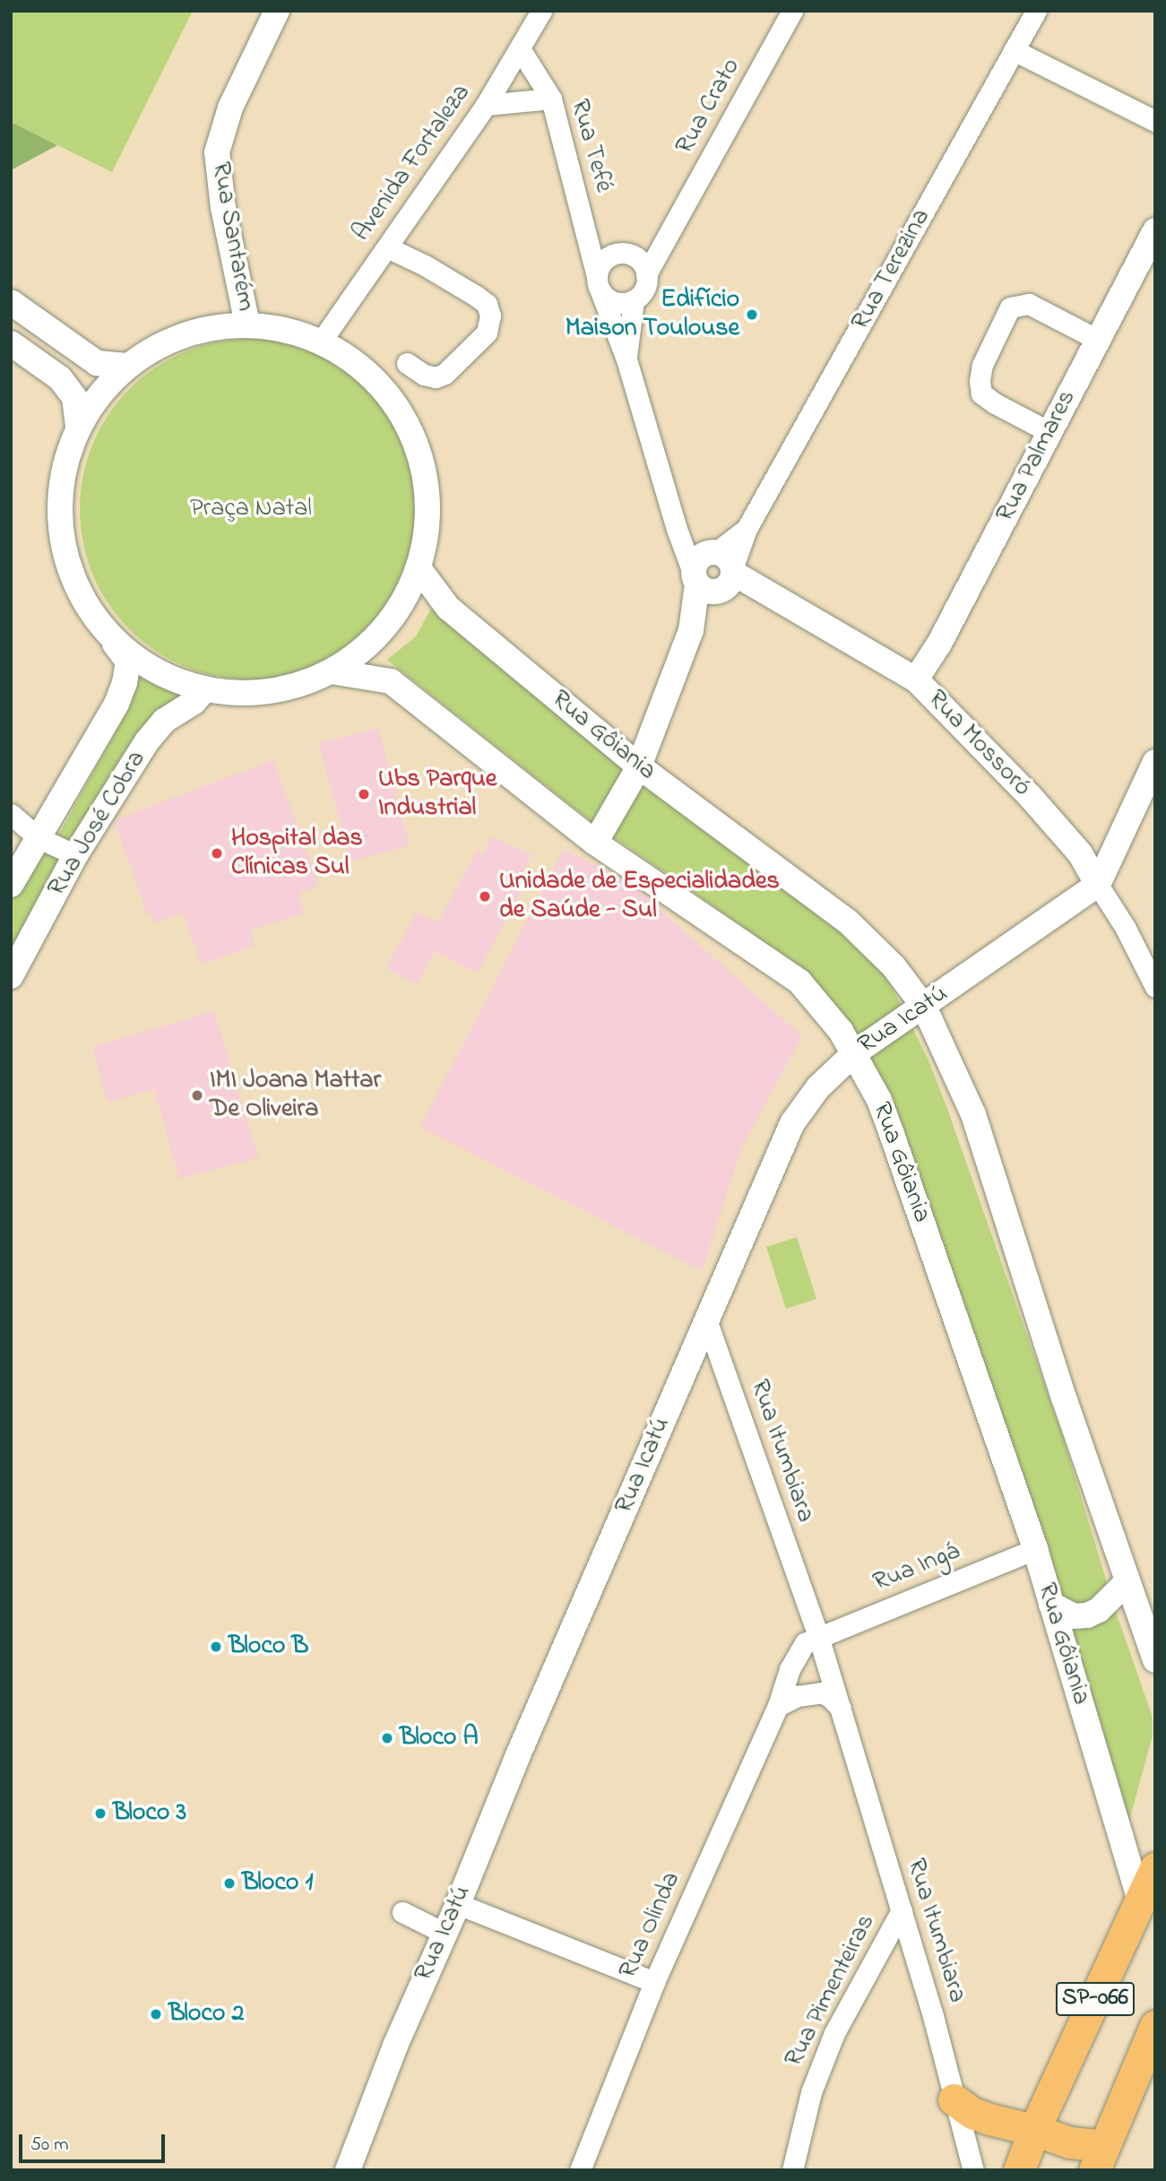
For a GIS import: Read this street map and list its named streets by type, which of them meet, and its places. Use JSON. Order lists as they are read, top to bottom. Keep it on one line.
{"streets":{"main road":["SP-066"],"street":["Rua Crato","Rua Tefé","Avenida Fortaleza","Rua Santarém","Rua Terezina","Rua Palmares","Rua Gôiania","Rua Mossoró","Rua José Cobra","Rua Icatú","Rua Itumbiara","Rua Ingá","Rua Olinda","Rua Pimenteiras"]},"crossings":[["Rua Crato","Rua Tefé"],["Rua Tefé","Avenida Fortaleza"],["Rua Tefé","Rua Terezina"],["Rua Tefé","Rua Mossoró"],["Rua Terezina","Rua Gôiania"],["Rua Terezina","Rua Mossoró"],["Rua Palmares","Rua Mossoró"],["Rua Gôiania","Rua Icatú"],["Rua Gôiania","Rua Ingá"],["Rua Gôiania","SP-066"],["Rua Mossoró","Rua Icatú"],["Rua Icatú","Rua Itumbiara"],["Rua Itumbiara","Rua Ingá"],["Rua Itumbiara","Rua Olinda"],["Rua Itumbiara","Rua Pimenteiras"],["Rua Ingá","Rua Olinda"]],"parks":["Praça Natal"],"places":["Edifício Maison Toulouse","Ubs Parque Industrial","Hospital das Clínicas Sul","Unidade de Especialidades de Saúde - Sul","IMI Joana Mattar De Oliveira","Bloco B","Bloco A","Bloco 3","Bloco 1","Bloco 2"],"scale_bar":"50 m"}
